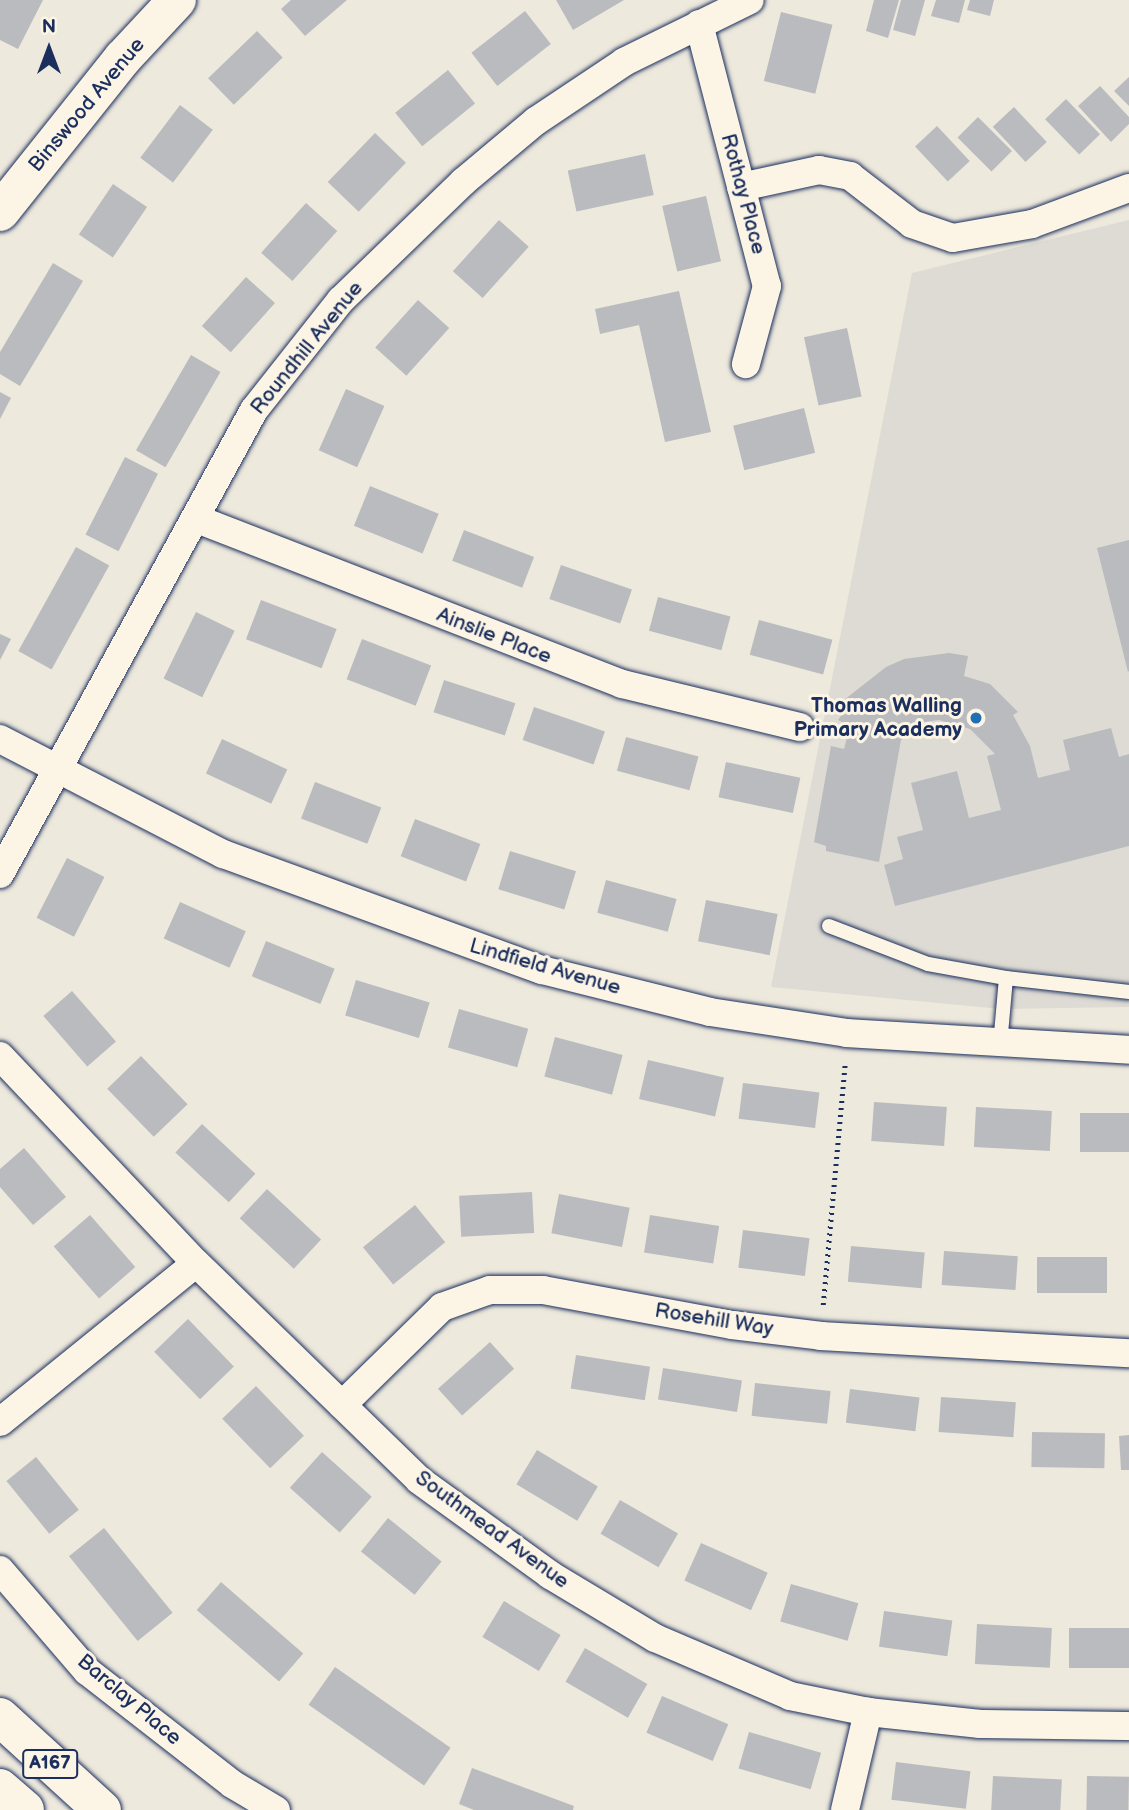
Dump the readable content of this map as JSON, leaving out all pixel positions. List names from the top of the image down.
{
  "streets": {
    "street": [
      "Binswood Avenue",
      "Rothay Place",
      "Roundhill Avenue",
      "Ainslie Place",
      "Lindfield Avenue",
      "Rosehill Way",
      "Southmead Avenue",
      "Barclay Place",
      "A167"
    ]
  },
  "crossings": [
    ["Rothay Place", "Roundhill Avenue"],
    ["Roundhill Avenue", "Ainslie Place"],
    ["Roundhill Avenue", "Lindfield Avenue"],
    ["Rosehill Way", "Southmead Avenue"]
  ],
  "places": ["Thomas Walling Primary Academy"],
  "north": "top"
}
